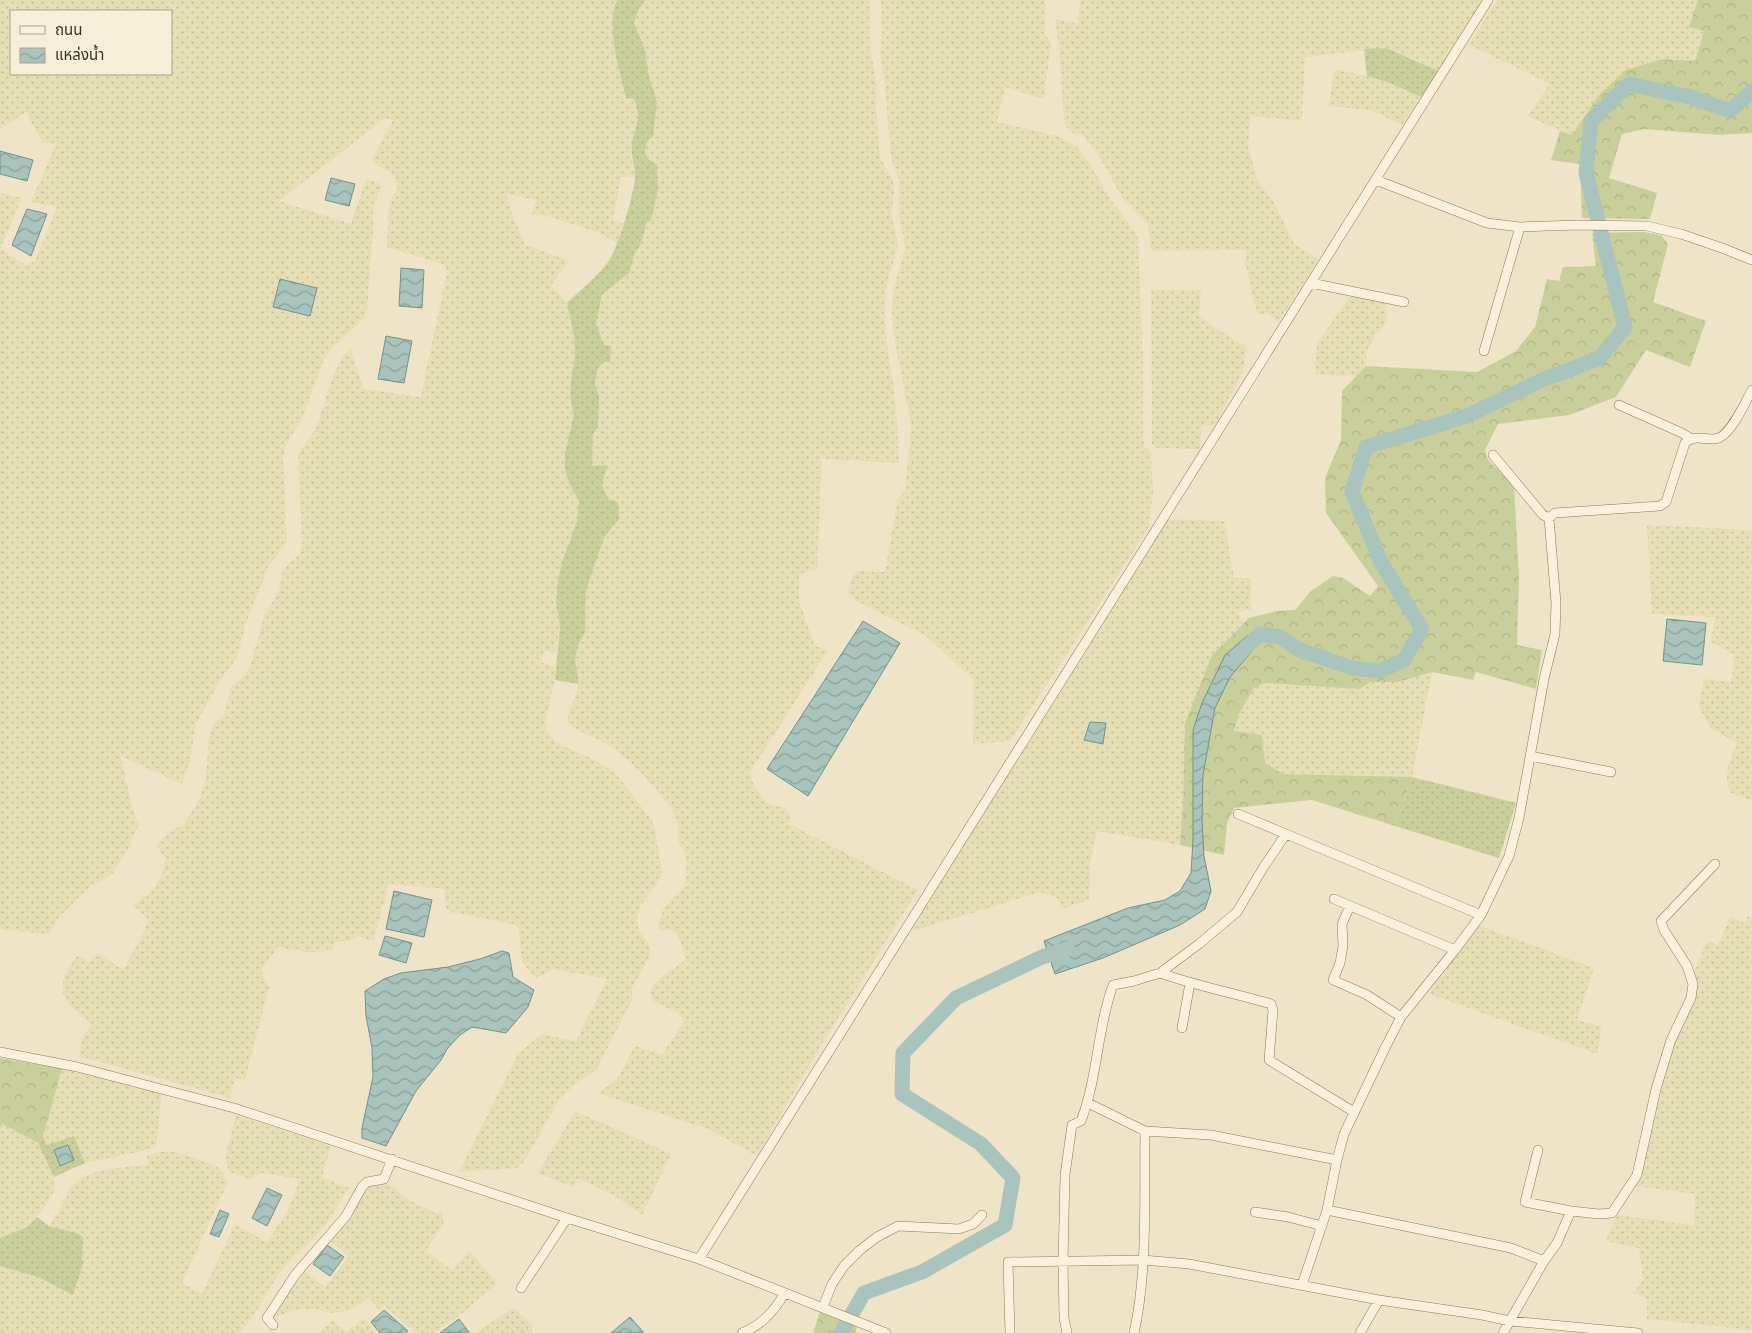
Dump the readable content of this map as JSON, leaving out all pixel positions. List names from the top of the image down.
{
  "legend": ["ถนน", "แหล่งน้ำ"]
}
